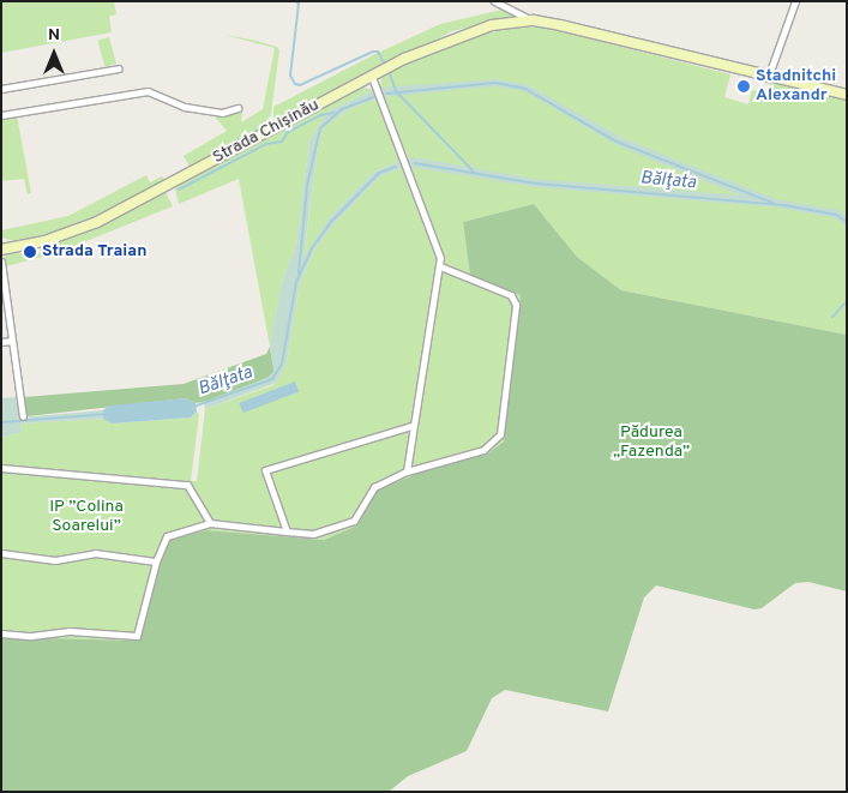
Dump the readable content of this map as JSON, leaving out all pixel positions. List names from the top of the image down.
{
  "streets": {
    "street": ["Strada Chișinău"]
  },
  "water": ["Bălţata"],
  "parks": ["Pădurea „Fazenda”", "IP ”Colina Soarelui”"],
  "places": ["Stadnitchi Alexandr", "Strada Traian"],
  "north": "top"
}
